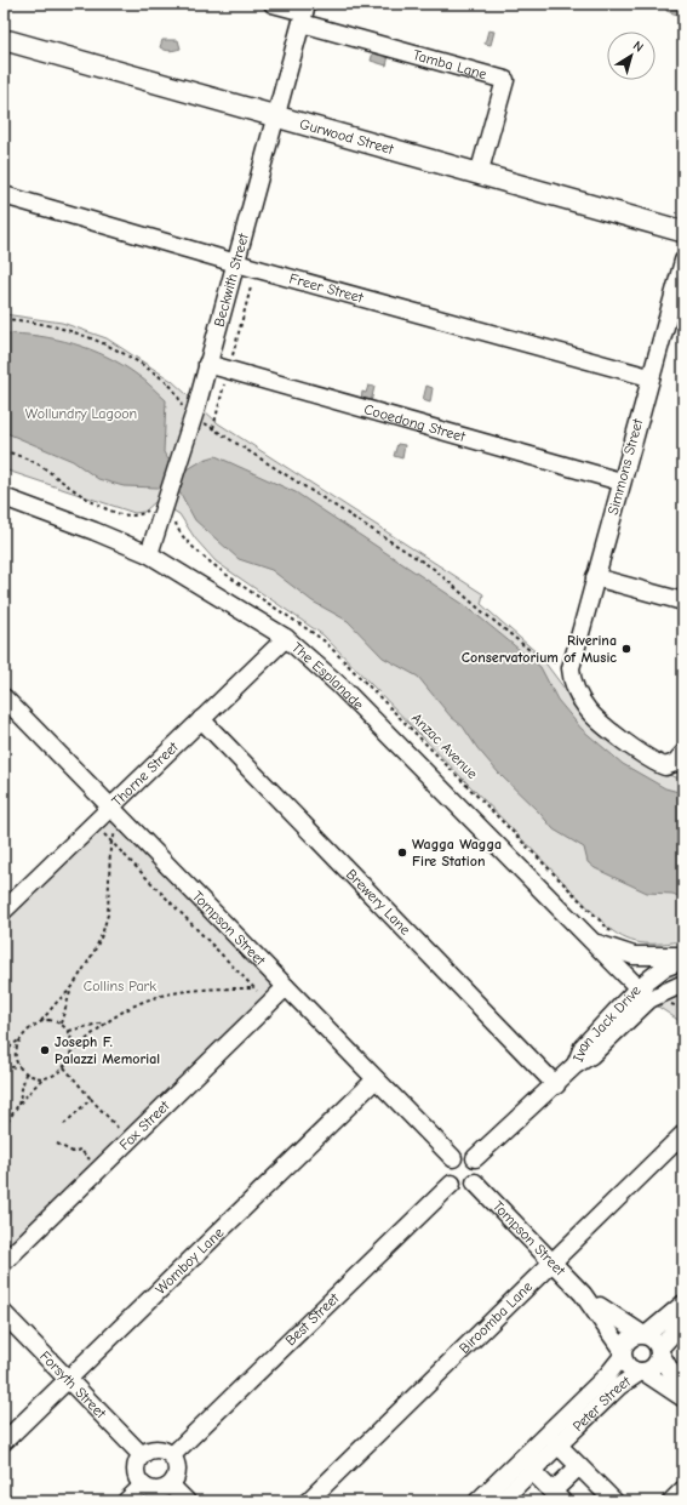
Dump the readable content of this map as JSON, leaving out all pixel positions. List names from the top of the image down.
{
  "streets": {
    "main road": ["Gurwood Street"],
    "street": [
      "Tamba Lane",
      "Beckwith Street",
      "Freer Street",
      "Cooedong Street",
      "Simmons Street",
      "The Esplanade",
      "Thorne Street",
      "Brewery Lane",
      "Tompson Street",
      "Ivan Jack Drive",
      "Fox Street",
      "Womboy Lane",
      "Biroomba Lane",
      "Best Street",
      "Forsyth Street",
      "Peter Street"
    ],
    "path": ["Anzac Avenue"]
  },
  "crossings": [
    ["Tamba Lane", "Gurwood Street"],
    ["Tamba Lane", "Beckwith Street"],
    ["Gurwood Street", "Beckwith Street"],
    ["Beckwith Street", "Freer Street"],
    ["Beckwith Street", "Cooedong Street"],
    ["Beckwith Street", "The Esplanade"],
    ["Freer Street", "Simmons Street"],
    ["Cooedong Street", "Simmons Street"],
    ["The Esplanade", "Thorne Street"],
    ["The Esplanade", "Ivan Jack Drive"],
    ["Thorne Street", "Brewery Lane"],
    ["Thorne Street", "Tompson Street"],
    ["Brewery Lane", "Ivan Jack Drive"],
    ["Tompson Street", "Fox Street"],
    ["Tompson Street", "Womboy Lane"],
    ["Tompson Street", "Biroomba Lane"],
    ["Tompson Street", "Best Street"],
    ["Tompson Street", "Peter Street"],
    ["Womboy Lane", "Forsyth Street"],
    ["Best Street", "Forsyth Street"]
  ],
  "parks": ["Wollundry Lagoon", "Collins Park"],
  "places": ["Riverina Conservatorium of Music", "Wagga Wagga Fire Station", "Joseph F. Palazzi Memorial"],
  "north": "top right"
}
